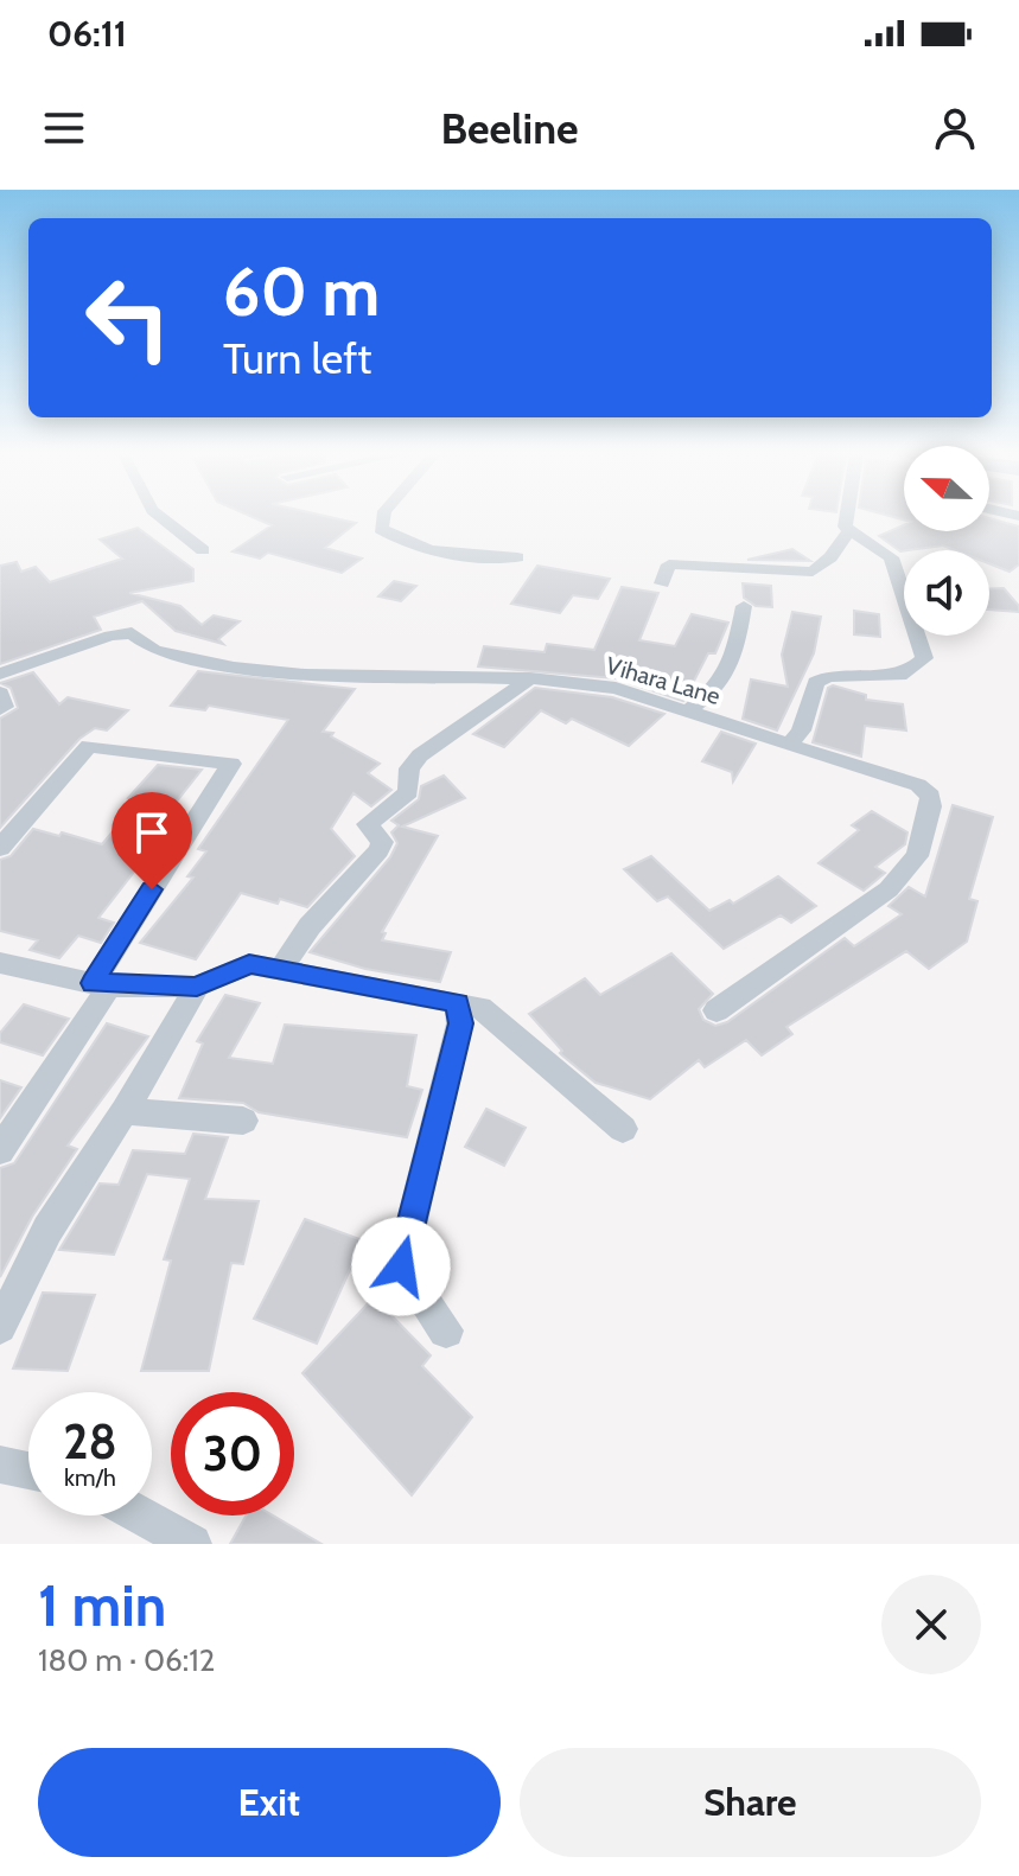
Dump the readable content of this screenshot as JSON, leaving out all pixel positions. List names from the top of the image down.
{
  "streets": {
    "street": ["Vihara Lane"]
  },
  "north": "left",
  "page": {
    "status": "06:11",
    "header": "Beeline",
    "turn": ["60 m", "Turn left"],
    "speed": "28 km/h",
    "limit": "30",
    "heading": ["1 min", "180 m · 06:12"],
    "buttons": ["Exit", "Share"]
  }
}
